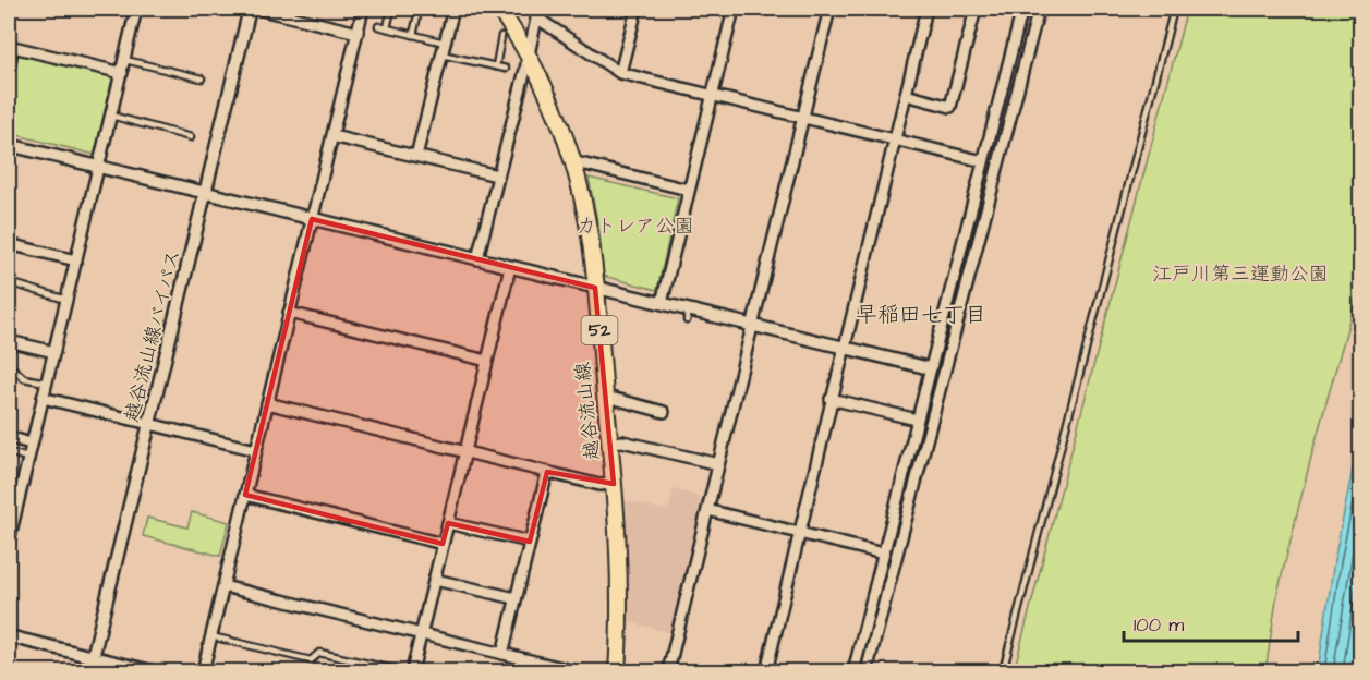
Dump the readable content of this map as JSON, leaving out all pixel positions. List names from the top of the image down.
{
  "streets": {
    "main road": ["52", "越谷流山線"],
    "street": ["越谷流山線バイパス"]
  },
  "districts": ["早稲田七丁目"],
  "parks": ["カトレア公園", "江戸川第三運動公園"],
  "scale_bar": "100 m"
}
